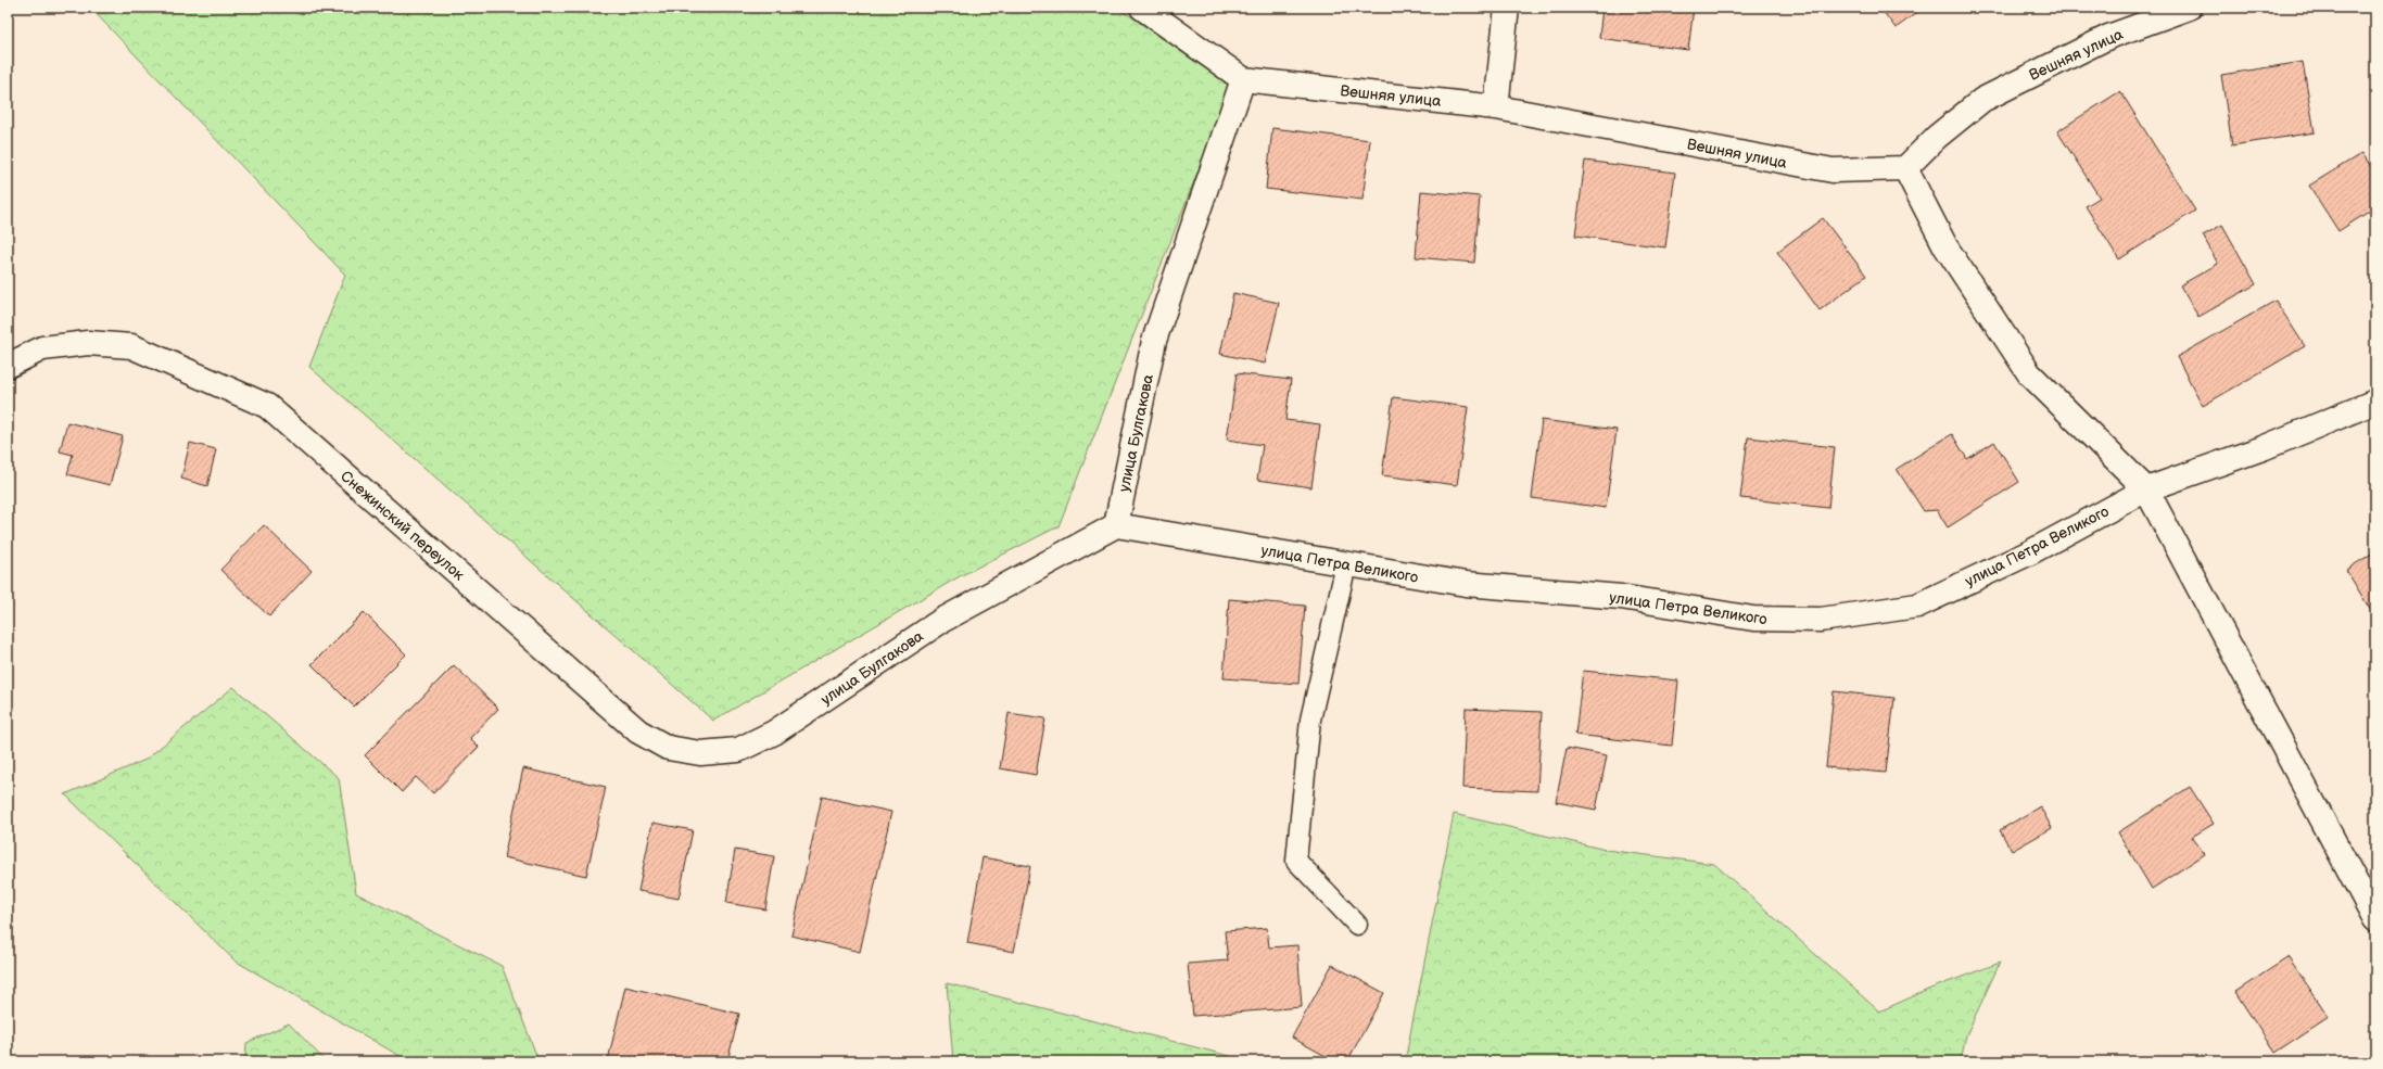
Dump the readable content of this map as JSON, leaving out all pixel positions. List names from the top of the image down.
{
  "streets": {
    "street": [
      "Вешняя улица",
      "улица Булгакова",
      "Снежинский переулок",
      "улица Петра Великого"
    ]
  },
  "crossings": [
    ["Вешняя улица", "улица Булгакова"],
    ["улица Булгакова", "Снежинский переулок"],
    ["улица Булгакова", "улица Петра Великого"]
  ]
}
